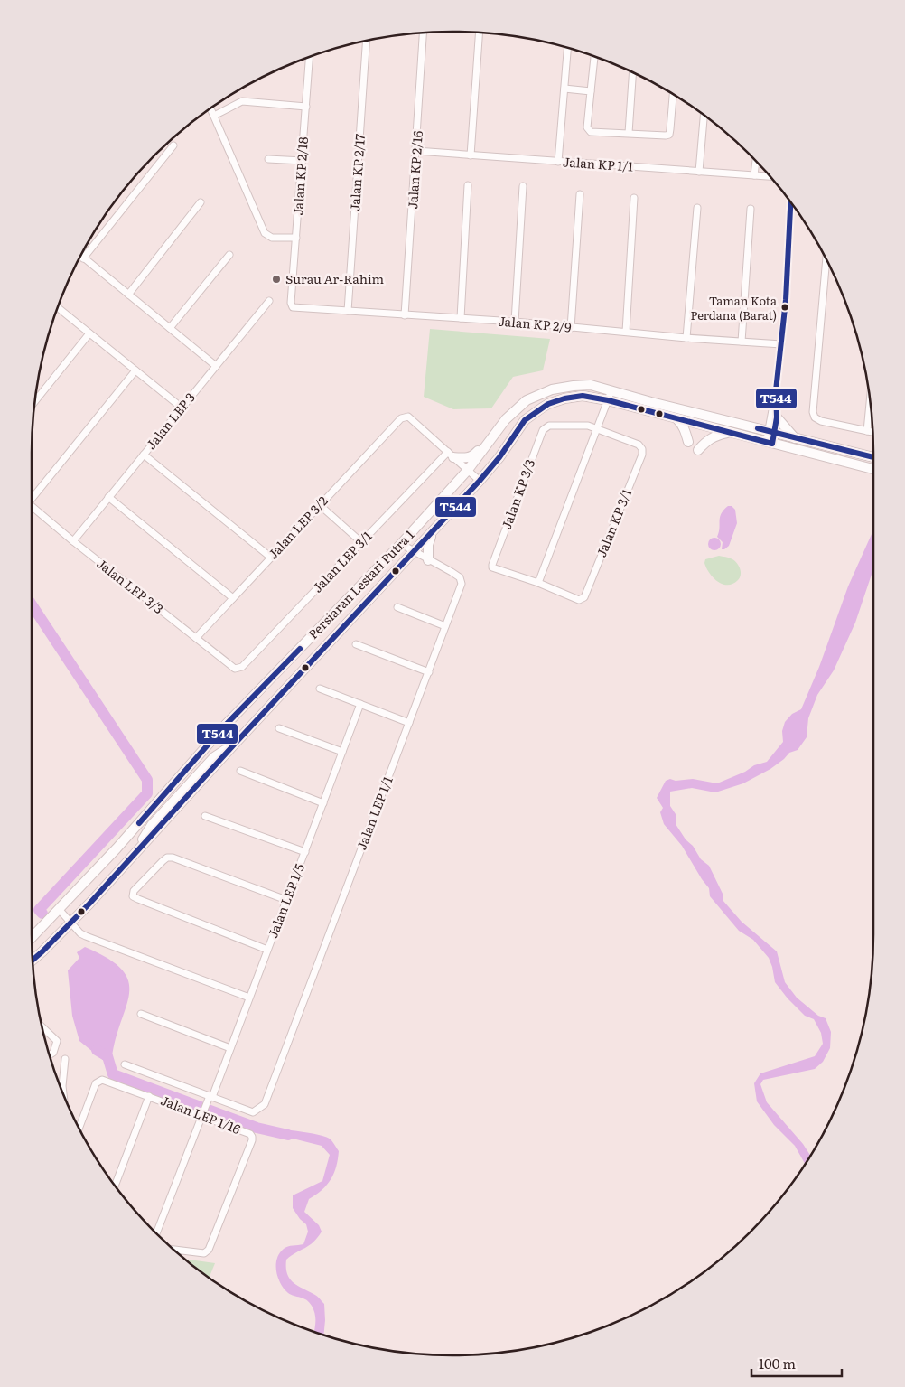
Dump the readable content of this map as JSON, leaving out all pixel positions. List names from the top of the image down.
{
  "streets": {
    "street": [
      "Jalan KP 1/1",
      "Jalan KP 2/16",
      "Jalan KP 2/17",
      "Jalan KP 2/18",
      "Jalan KP 2/9",
      "Jalan LEP 3",
      "Jalan KP 3/3",
      "Jalan KP 3/1",
      "Jalan LEP 3/2",
      "Jalan LEP 3/1",
      "Persiaran Lestari Putra 1",
      "Jalan LEP 3/3",
      "Jalan LEP 1/1",
      "Jalan LEP 1/5",
      "Jalan LEP 1/16"
    ]
  },
  "crossings": [
    ["Jalan KP 1/1", "Jalan KP 2/16"],
    ["Jalan KP 2/16", "Jalan KP 2/9"],
    ["Jalan KP 2/17", "Jalan KP 2/9"],
    ["Jalan KP 2/18", "Jalan KP 2/9"],
    ["Jalan LEP 3", "Jalan LEP 3/3"],
    ["Jalan KP 3/3", "Jalan KP 3/1"],
    ["Jalan LEP 3/2", "Jalan LEP 3/1"],
    ["Jalan LEP 3/2", "Jalan LEP 3/3"],
    ["Jalan LEP 3/1", "Jalan LEP 3/3"],
    ["Persiaran Lestari Putra 1", "Jalan LEP 1/1"],
    ["Jalan LEP 1/1", "Jalan LEP 1/5"],
    ["Jalan LEP 1/5", "Jalan LEP 1/16"]
  ],
  "places": ["Surau Ar-Rahim", "Taman Kota Perdana (Barat)"],
  "lines": ["transit line T544"],
  "scale_bar": "100 m"
}
